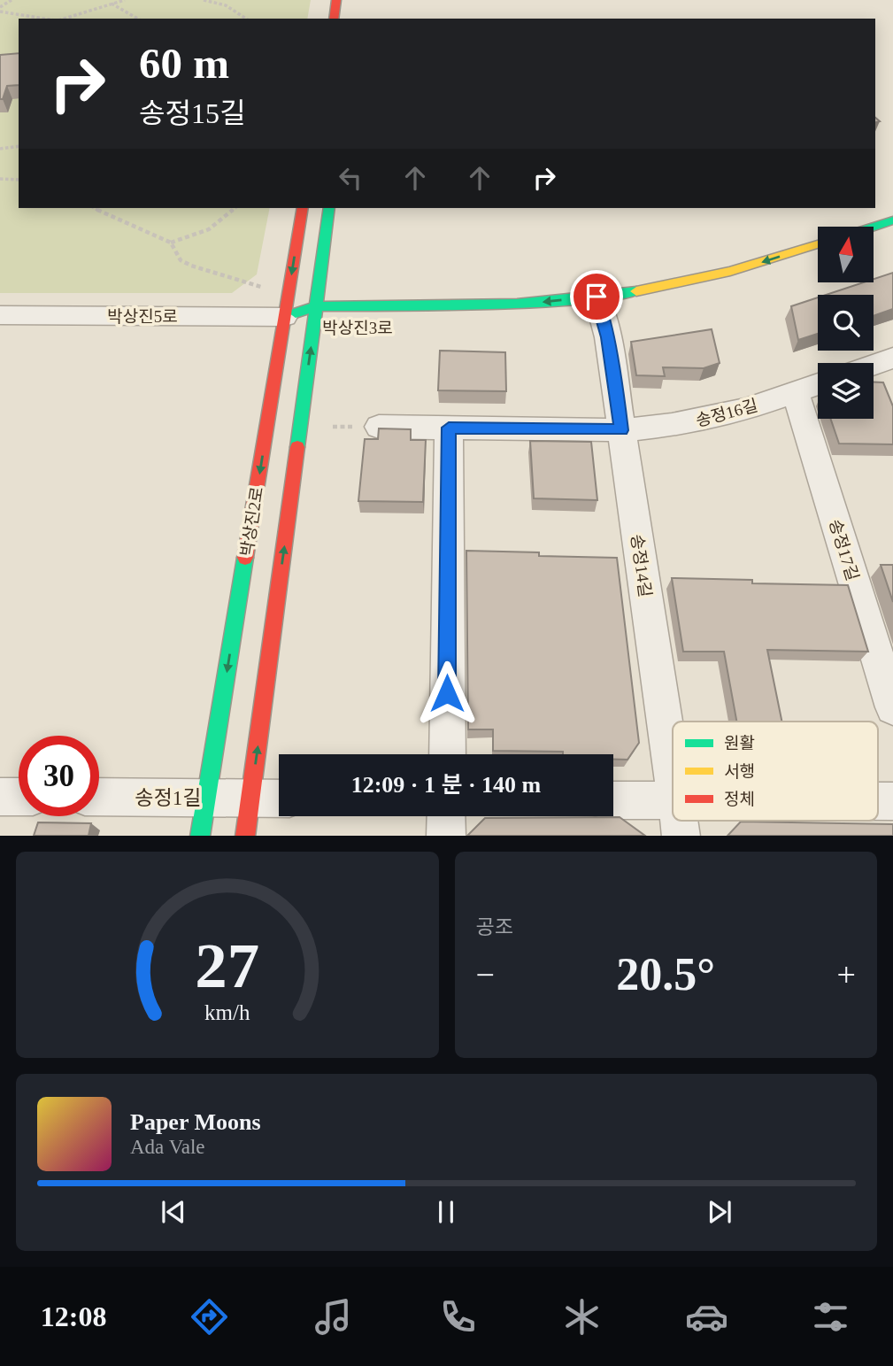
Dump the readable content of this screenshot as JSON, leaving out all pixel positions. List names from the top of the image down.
{
  "streets": {
    "street": [
      "박상진5로",
      "박상진3로",
      "송정16길",
      "박상진2로",
      "송정17길",
      "송정14길",
      "송정1길"
    ]
  },
  "crossings": [
    ["박상진5로", "박상진3로"],
    ["박상진5로", "박상진2로"],
    ["박상진3로", "박상진2로"],
    ["박상진3로", "송정14길"],
    ["송정16길", "송정17길"],
    ["송정16길", "송정14길"],
    ["박상진2로", "송정1길"]
  ],
  "one_way": ["박상진3로"],
  "legend": ["원활", "서행", "정체"],
  "north": "top",
  "page": {
    "turn": ["60 m", "송정15길"],
    "limit": "30",
    "trip": "12:09 · 1 분 · 140 m",
    "tile": "공조",
    "heat": ["−", "20.5°", "+"],
    "song": ["Paper Moons", "Ada Vale"],
    "tabs": "12:08",
    "gauge": ["27", "km/h"]
  }
}
